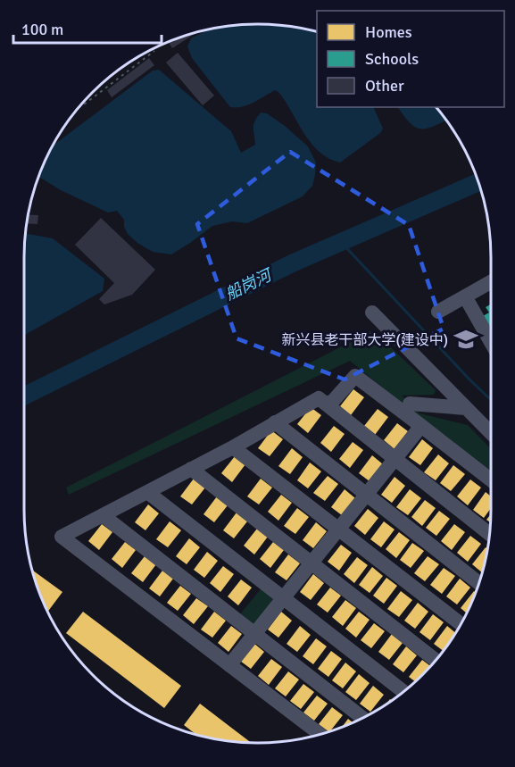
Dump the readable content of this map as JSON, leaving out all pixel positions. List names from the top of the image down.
{
  "water": ["船岗河"],
  "places": {
    "school or university": ["新兴县老干部大学(建设中)"]
  },
  "legend": ["Homes", "Schools", "Other"],
  "scale_bar": "100 m"
}
